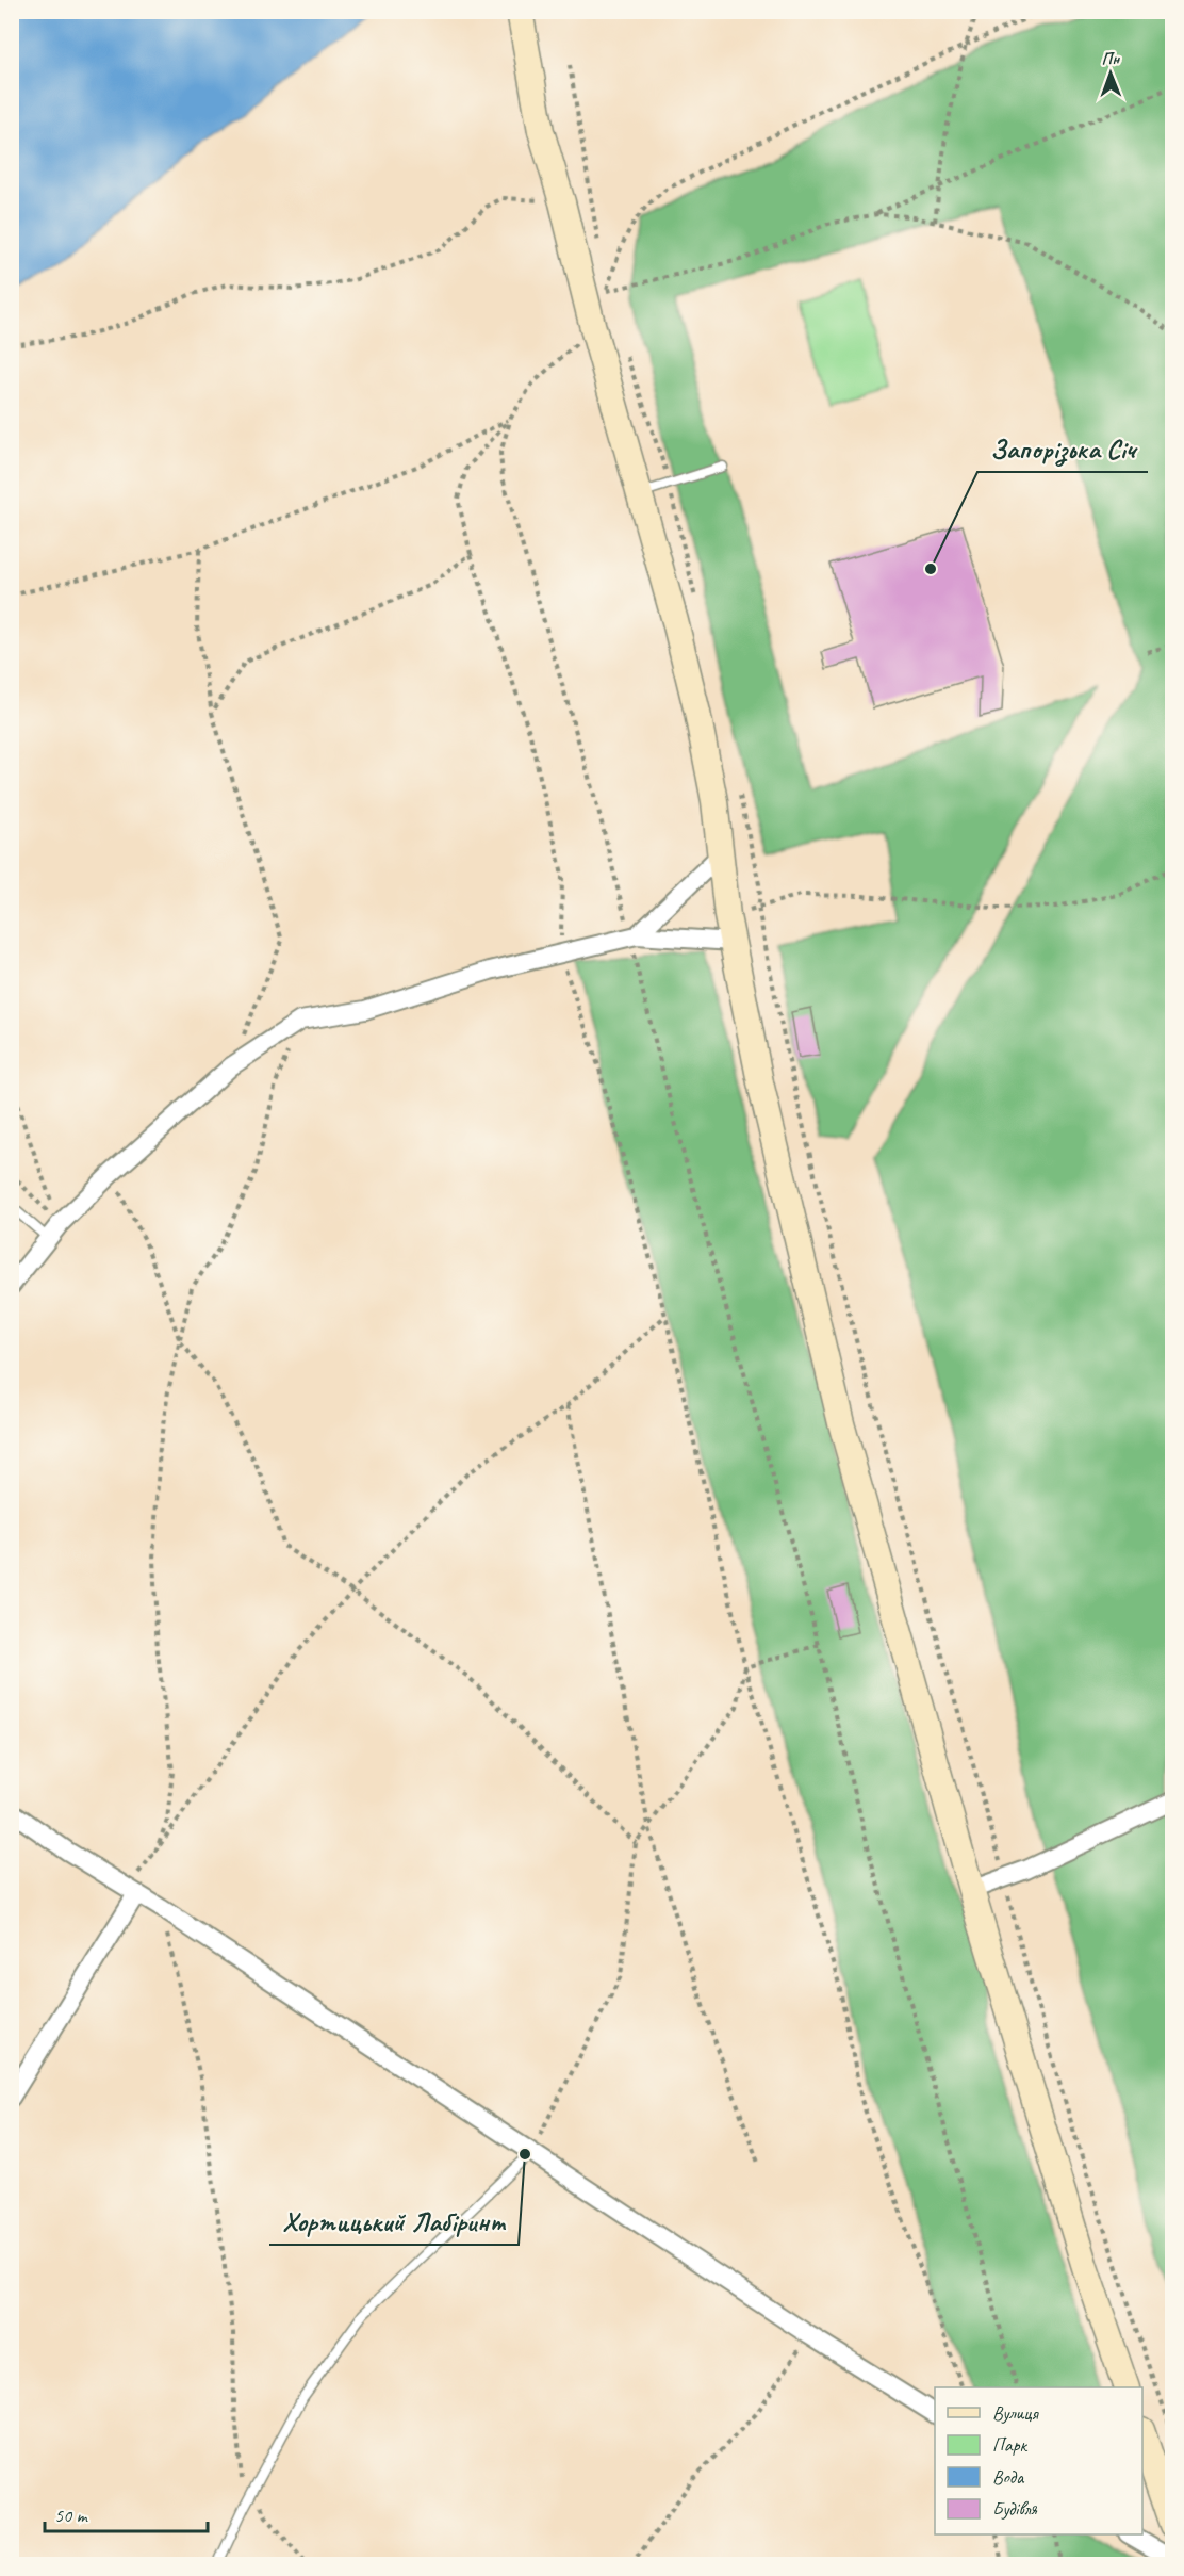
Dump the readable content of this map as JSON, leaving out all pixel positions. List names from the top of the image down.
{
  "places": ["Запорізька Січ", "Хортицький Лабіринт"],
  "legend": [
    "Вулиця",
    "Парк",
    "Вода",
    "Будівля"
  ],
  "scale_bar": "50 m",
  "north": "top"
}
